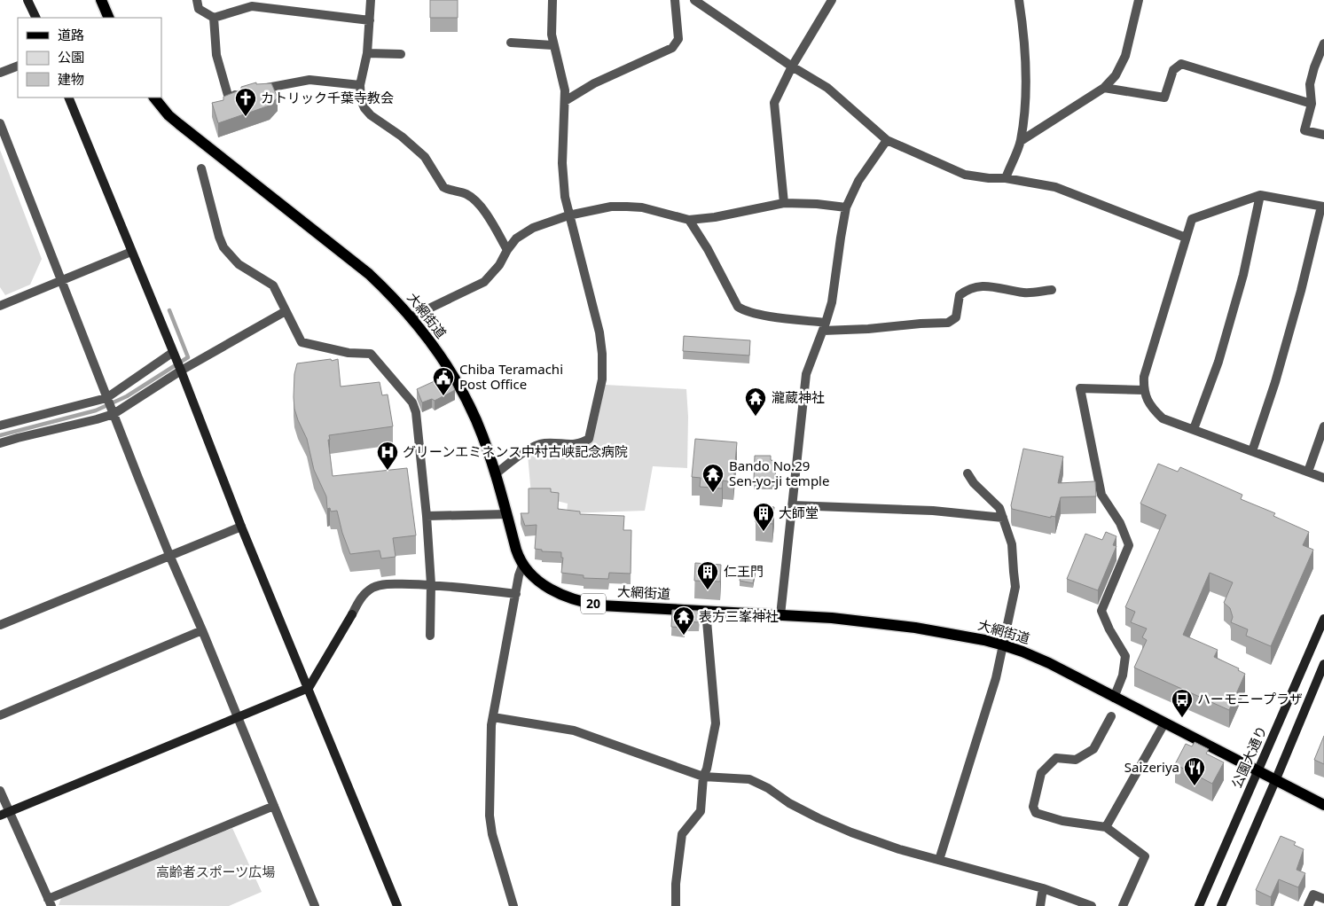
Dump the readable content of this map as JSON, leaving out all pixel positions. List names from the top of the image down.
{
  "streets": {
    "main road": ["大網街道", "20"],
    "street": ["公園大通り"]
  },
  "crossings": [
    ["大網街道", "公園大通り"]
  ],
  "parks": ["高齢者スポーツ広場"],
  "places": {
    "church": ["カトリック千葉寺教会"],
    "public building": ["Chiba Teramachi Post Office"],
    "temple": ["瀧蔵神社", "Bando No.29 Sen-yo-ji temple", "表方三峯神社"],
    "hospital": ["グリーンエミネンス中村古峡記念病院"],
    "building": ["大師堂", "仁王門"],
    "bus stop": ["ハーモニープラザ"],
    "restaurant": ["Saizeriya"]
  },
  "legend": ["道路", "公園", "建物"]
}
